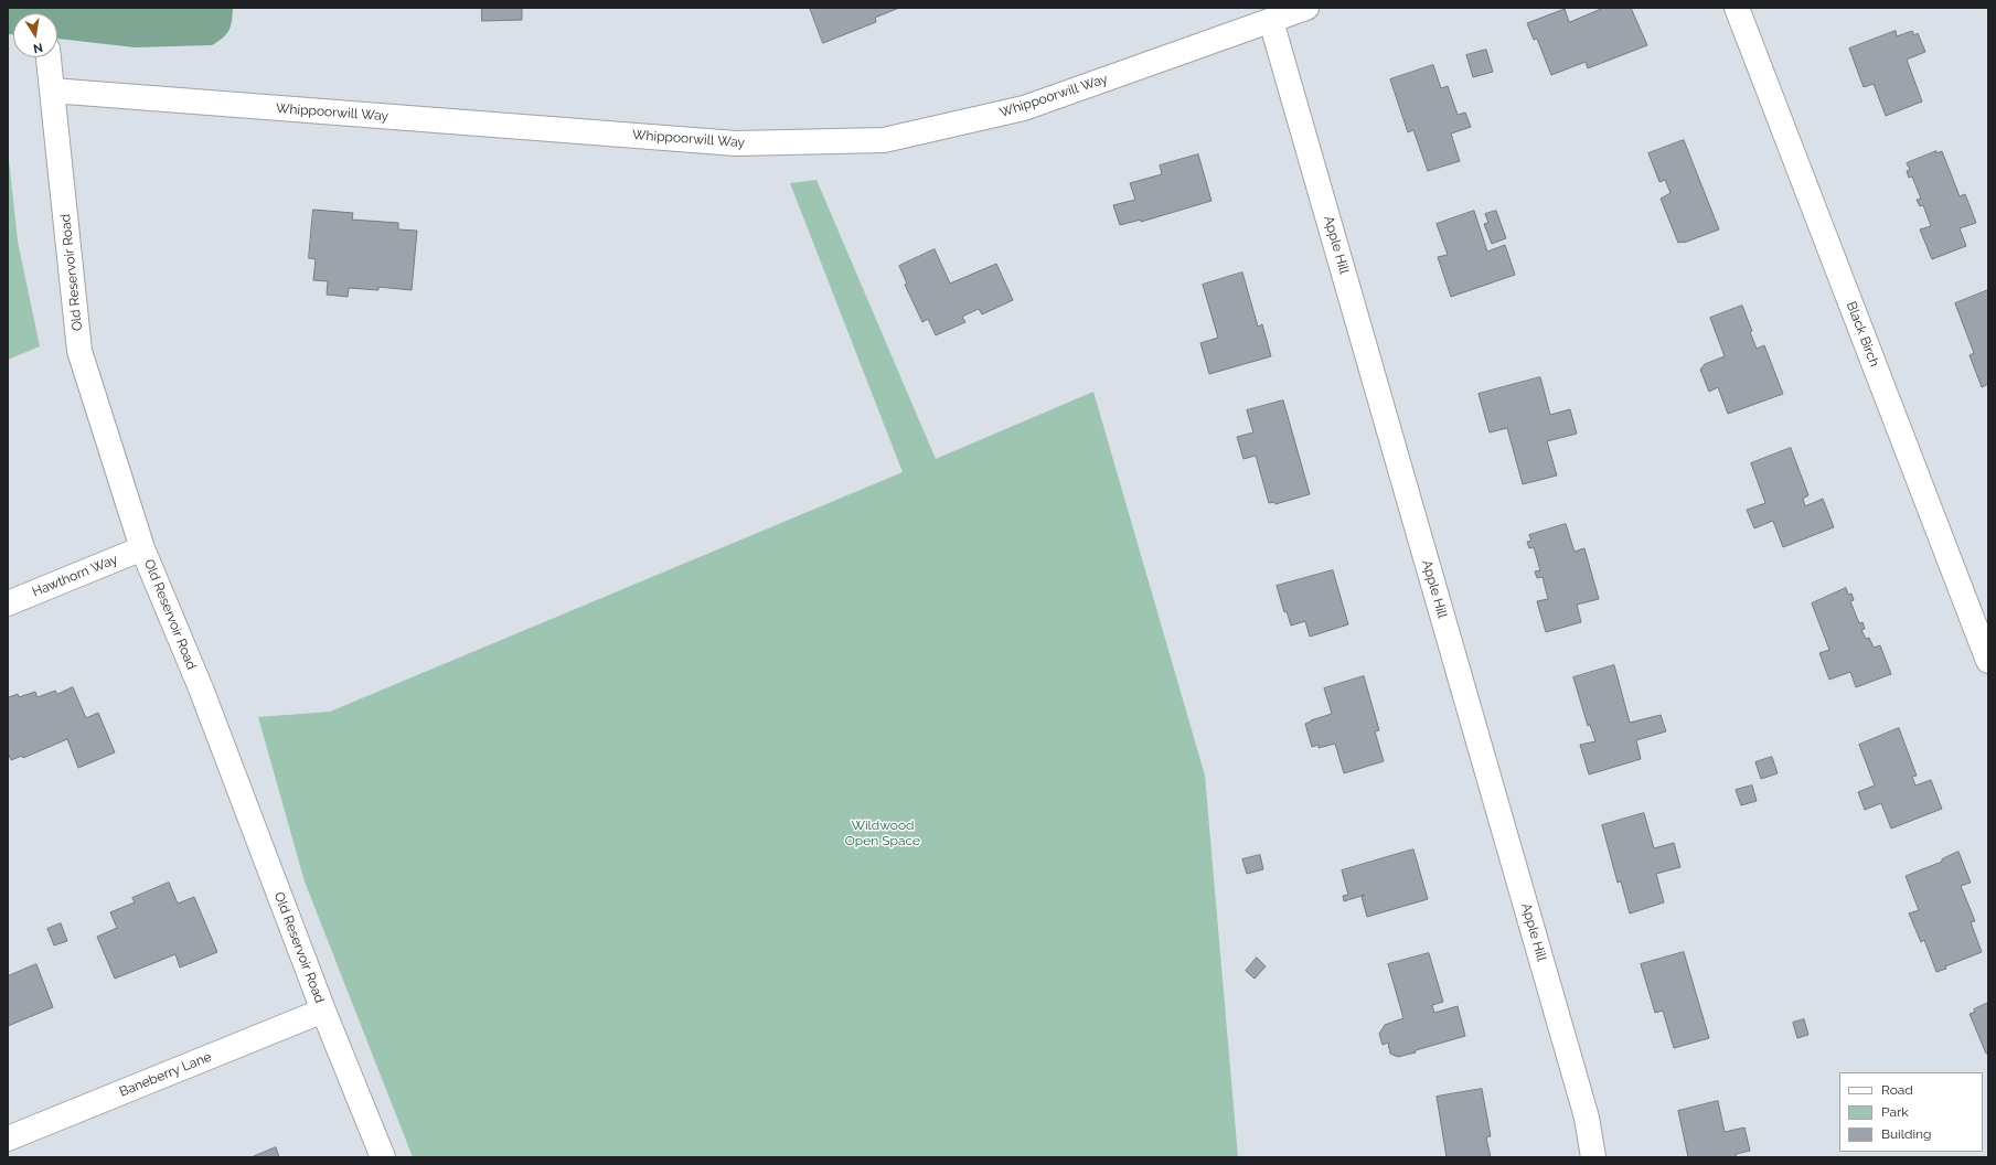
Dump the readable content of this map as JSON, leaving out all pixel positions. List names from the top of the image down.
{
  "streets": {
    "street": [
      "Whippoorwill Way",
      "Apple Hill",
      "Old Reservoir Road",
      "Black Birch",
      "Hawthorn Way",
      "Baneberry Lane"
    ]
  },
  "crossings": [
    ["Whippoorwill Way", "Apple Hill"],
    ["Whippoorwill Way", "Old Reservoir Road"],
    ["Old Reservoir Road", "Hawthorn Way"],
    ["Old Reservoir Road", "Baneberry Lane"]
  ],
  "parks": ["Wildwood Open Space"],
  "legend": ["Road", "Park", "Building"],
  "north": "bottom"
}
